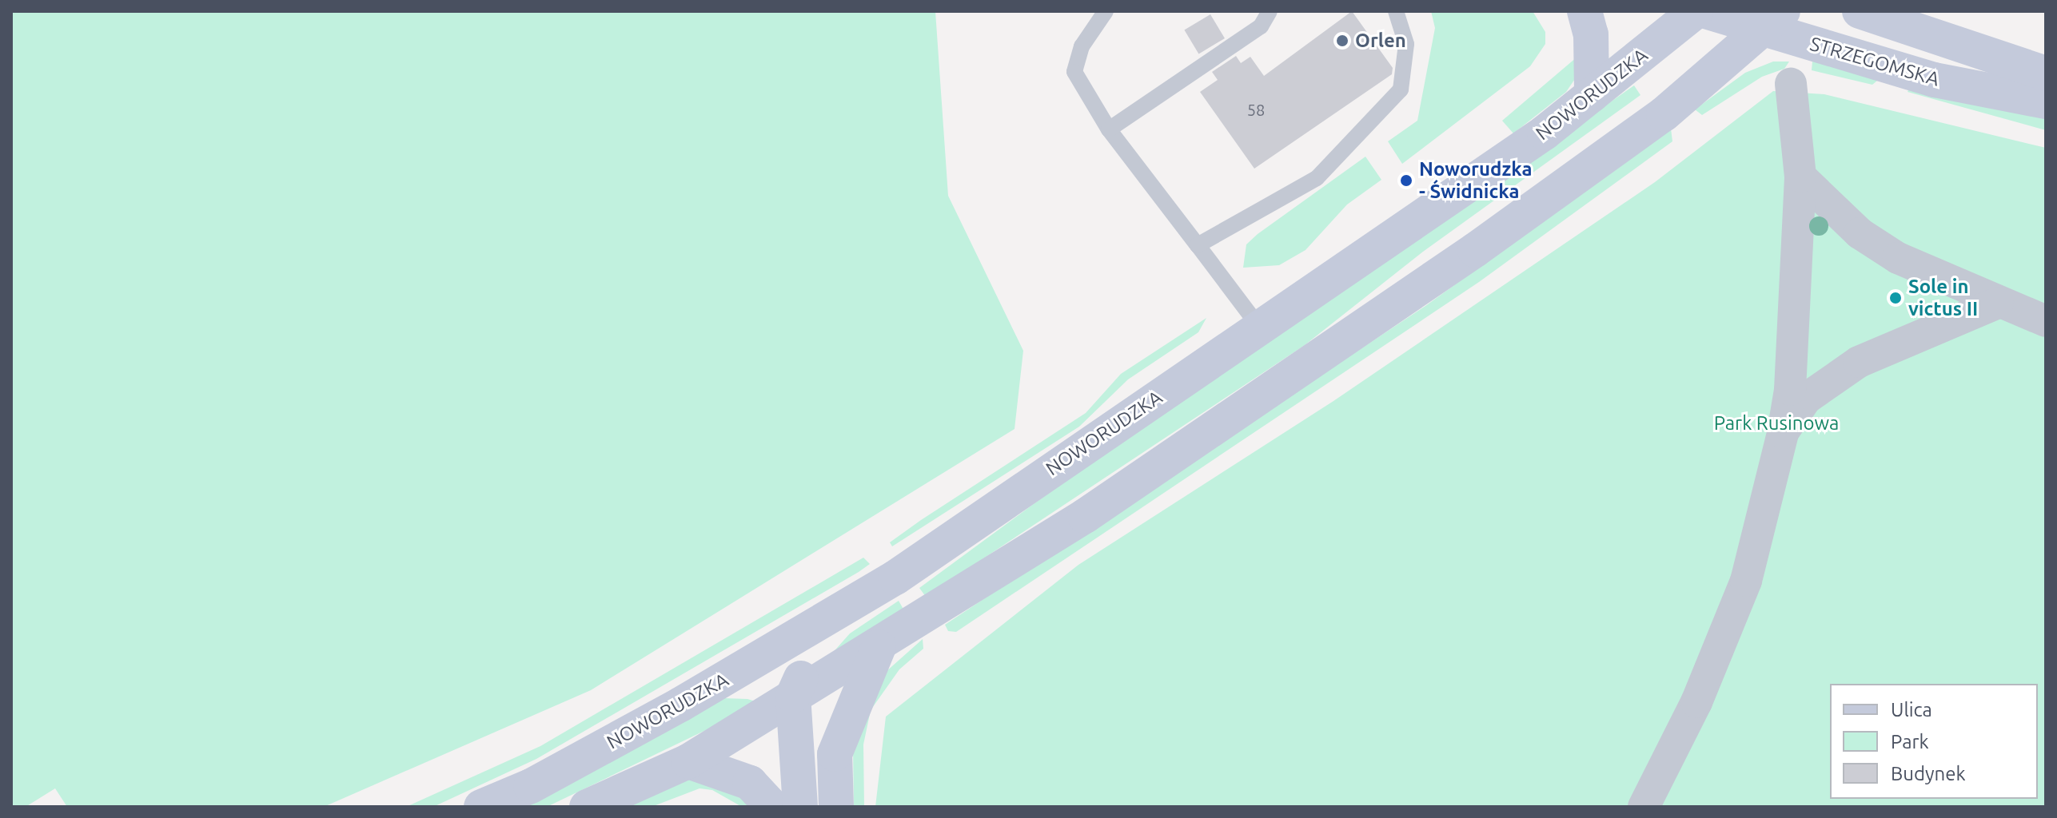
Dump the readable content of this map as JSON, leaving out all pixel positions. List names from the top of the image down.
{
  "streets": {
    "main road": ["STRZEGOMSKA", "NOWORUDZKA"]
  },
  "parks": ["Park Rusinowa"],
  "places": ["Orlen", "Noworudzka - Świdnicka", "Sole in victus II"],
  "house_numbers": ["58"],
  "legend": ["Ulica", "Park", "Budynek"]
}
